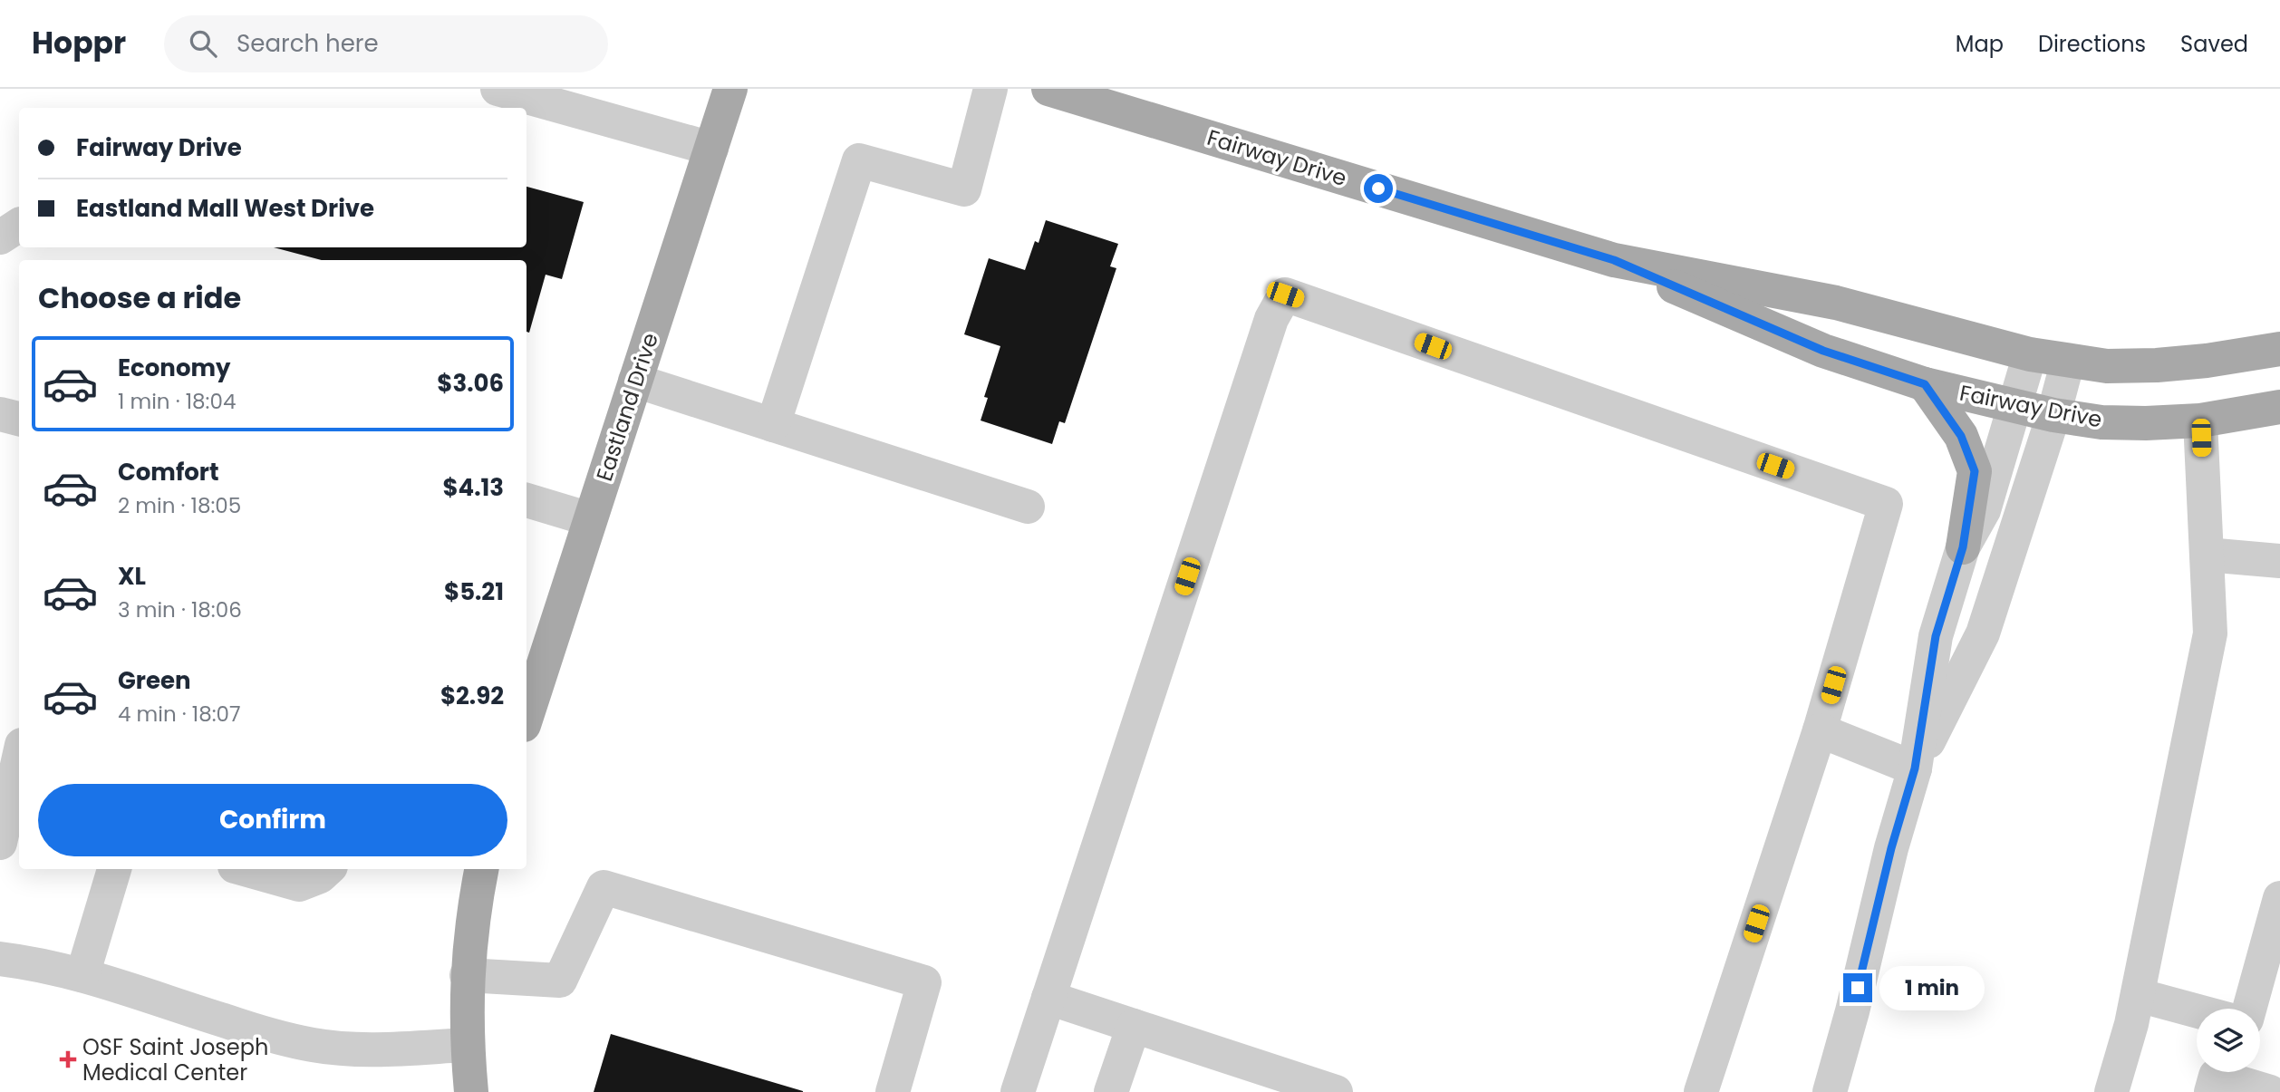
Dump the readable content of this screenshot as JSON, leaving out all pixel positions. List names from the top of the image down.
{
  "streets": {
    "main road": ["Fairway Drive", "Eastland Drive"]
  },
  "places": {
    "health": ["OSF Saint Joseph Medical Center"]
  },
  "page": {
    "header": "Hoppr",
    "search": "Search here",
    "nav": ["Map", "Directions", "Saved"],
    "banner": ["Fairway Drive", "Eastland Mall West Drive"],
    "heading": "Choose a ride",
    "list": [
      {
        "name": "Economy",
        "note": "1 min · 18:04",
        "value": "$3.06"
      },
      {
        "name": "Comfort",
        "note": "2 min · 18:05",
        "value": "$4.13"
      },
      {
        "name": "XL",
        "note": "3 min · 18:06",
        "value": "$5.21"
      },
      {
        "name": "Green",
        "note": "4 min · 18:07",
        "value": "$2.92"
      }
    ],
    "buttons": "Confirm",
    "bubble": "1 min"
  }
}
